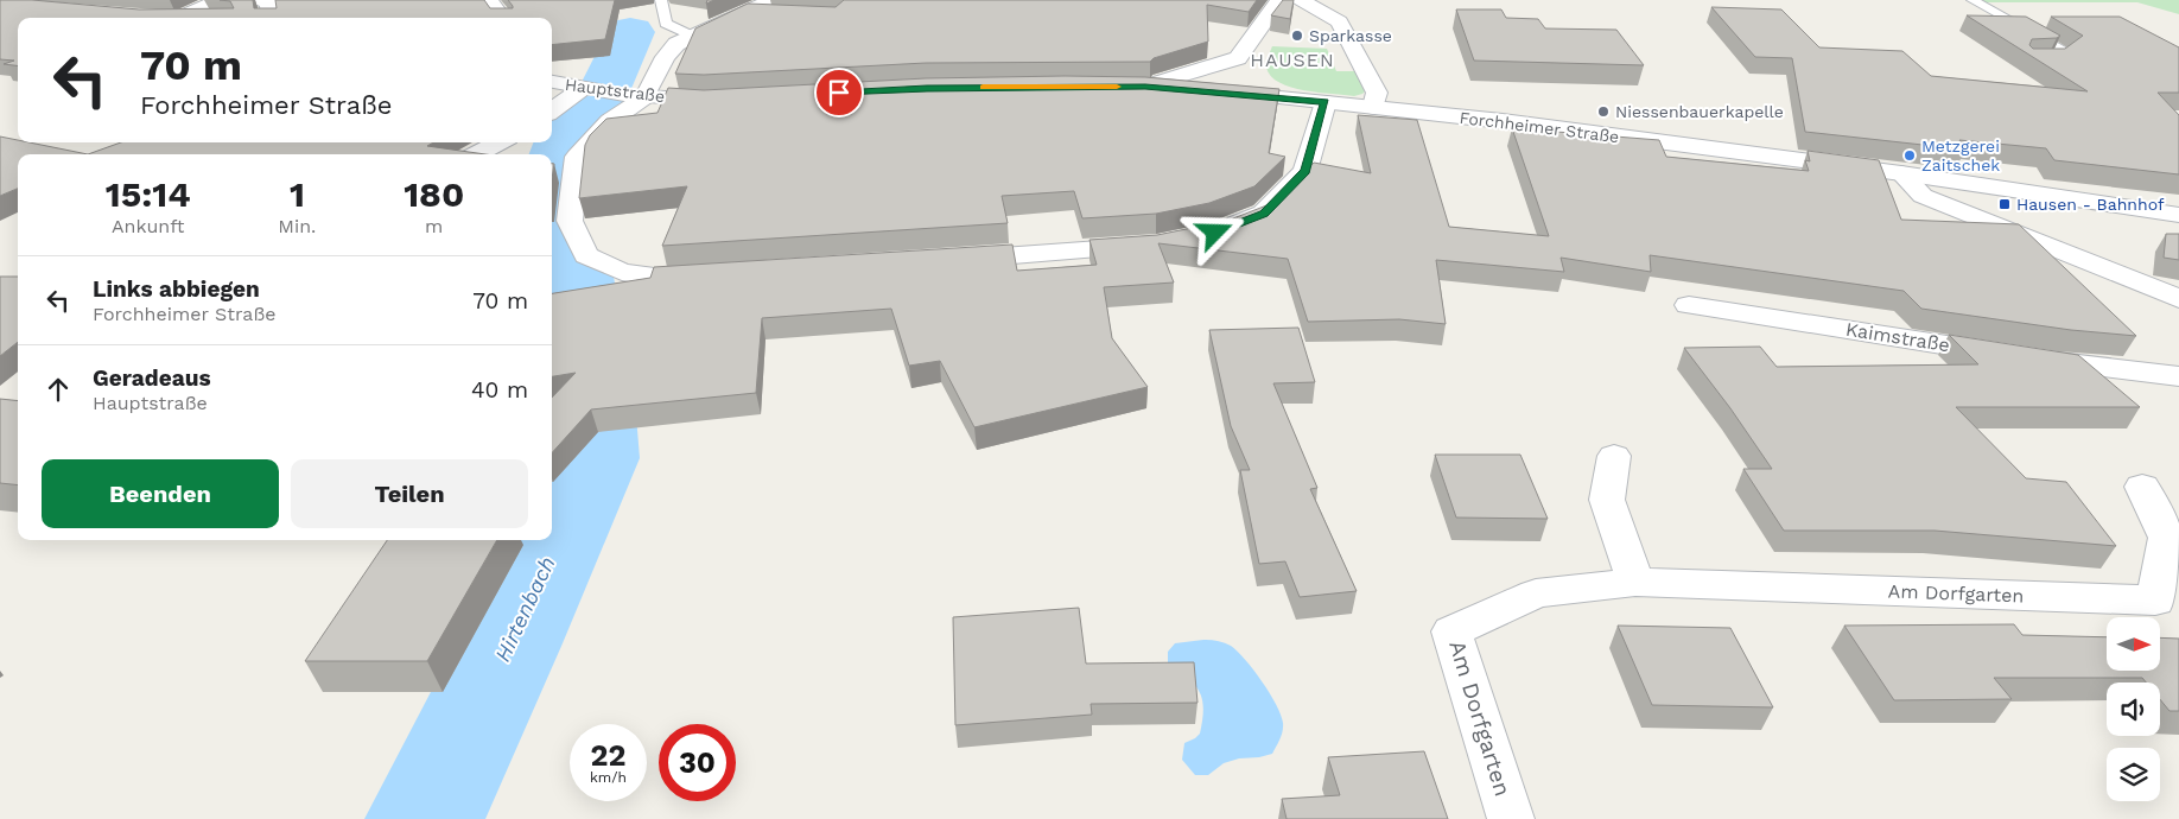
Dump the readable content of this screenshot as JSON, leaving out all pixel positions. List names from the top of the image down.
{
  "streets": {
    "street": [
      "Hauptstraße",
      "Forchheimer Straße",
      "Kaimstraße",
      "Am Dorfgarten"
    ]
  },
  "districts": ["HAUSEN"],
  "water": ["Hirtenbach"],
  "places": {
    "other": ["Sparkasse", "Niessenbauerkapelle", "Metzgerei Zaitschek"],
    "transit": ["Hausen - Bahnhof"]
  },
  "north": "right",
  "page": {
    "turn": ["70 m", "Forchheimer Straße"],
    "eta": [
      "15:14",
      "Ankunft",
      "1",
      "Min.",
      "180",
      "m"
    ],
    "list": [
      {
        "name": "Links abbiegen",
        "note": "Forchheimer Straße",
        "value": "70 m"
      },
      {
        "name": "Geradeaus",
        "note": "Hauptstraße",
        "value": "40 m"
      }
    ],
    "buttons": ["Beenden", "Teilen"],
    "speed": "22 km/h",
    "limit": "30"
  }
}
